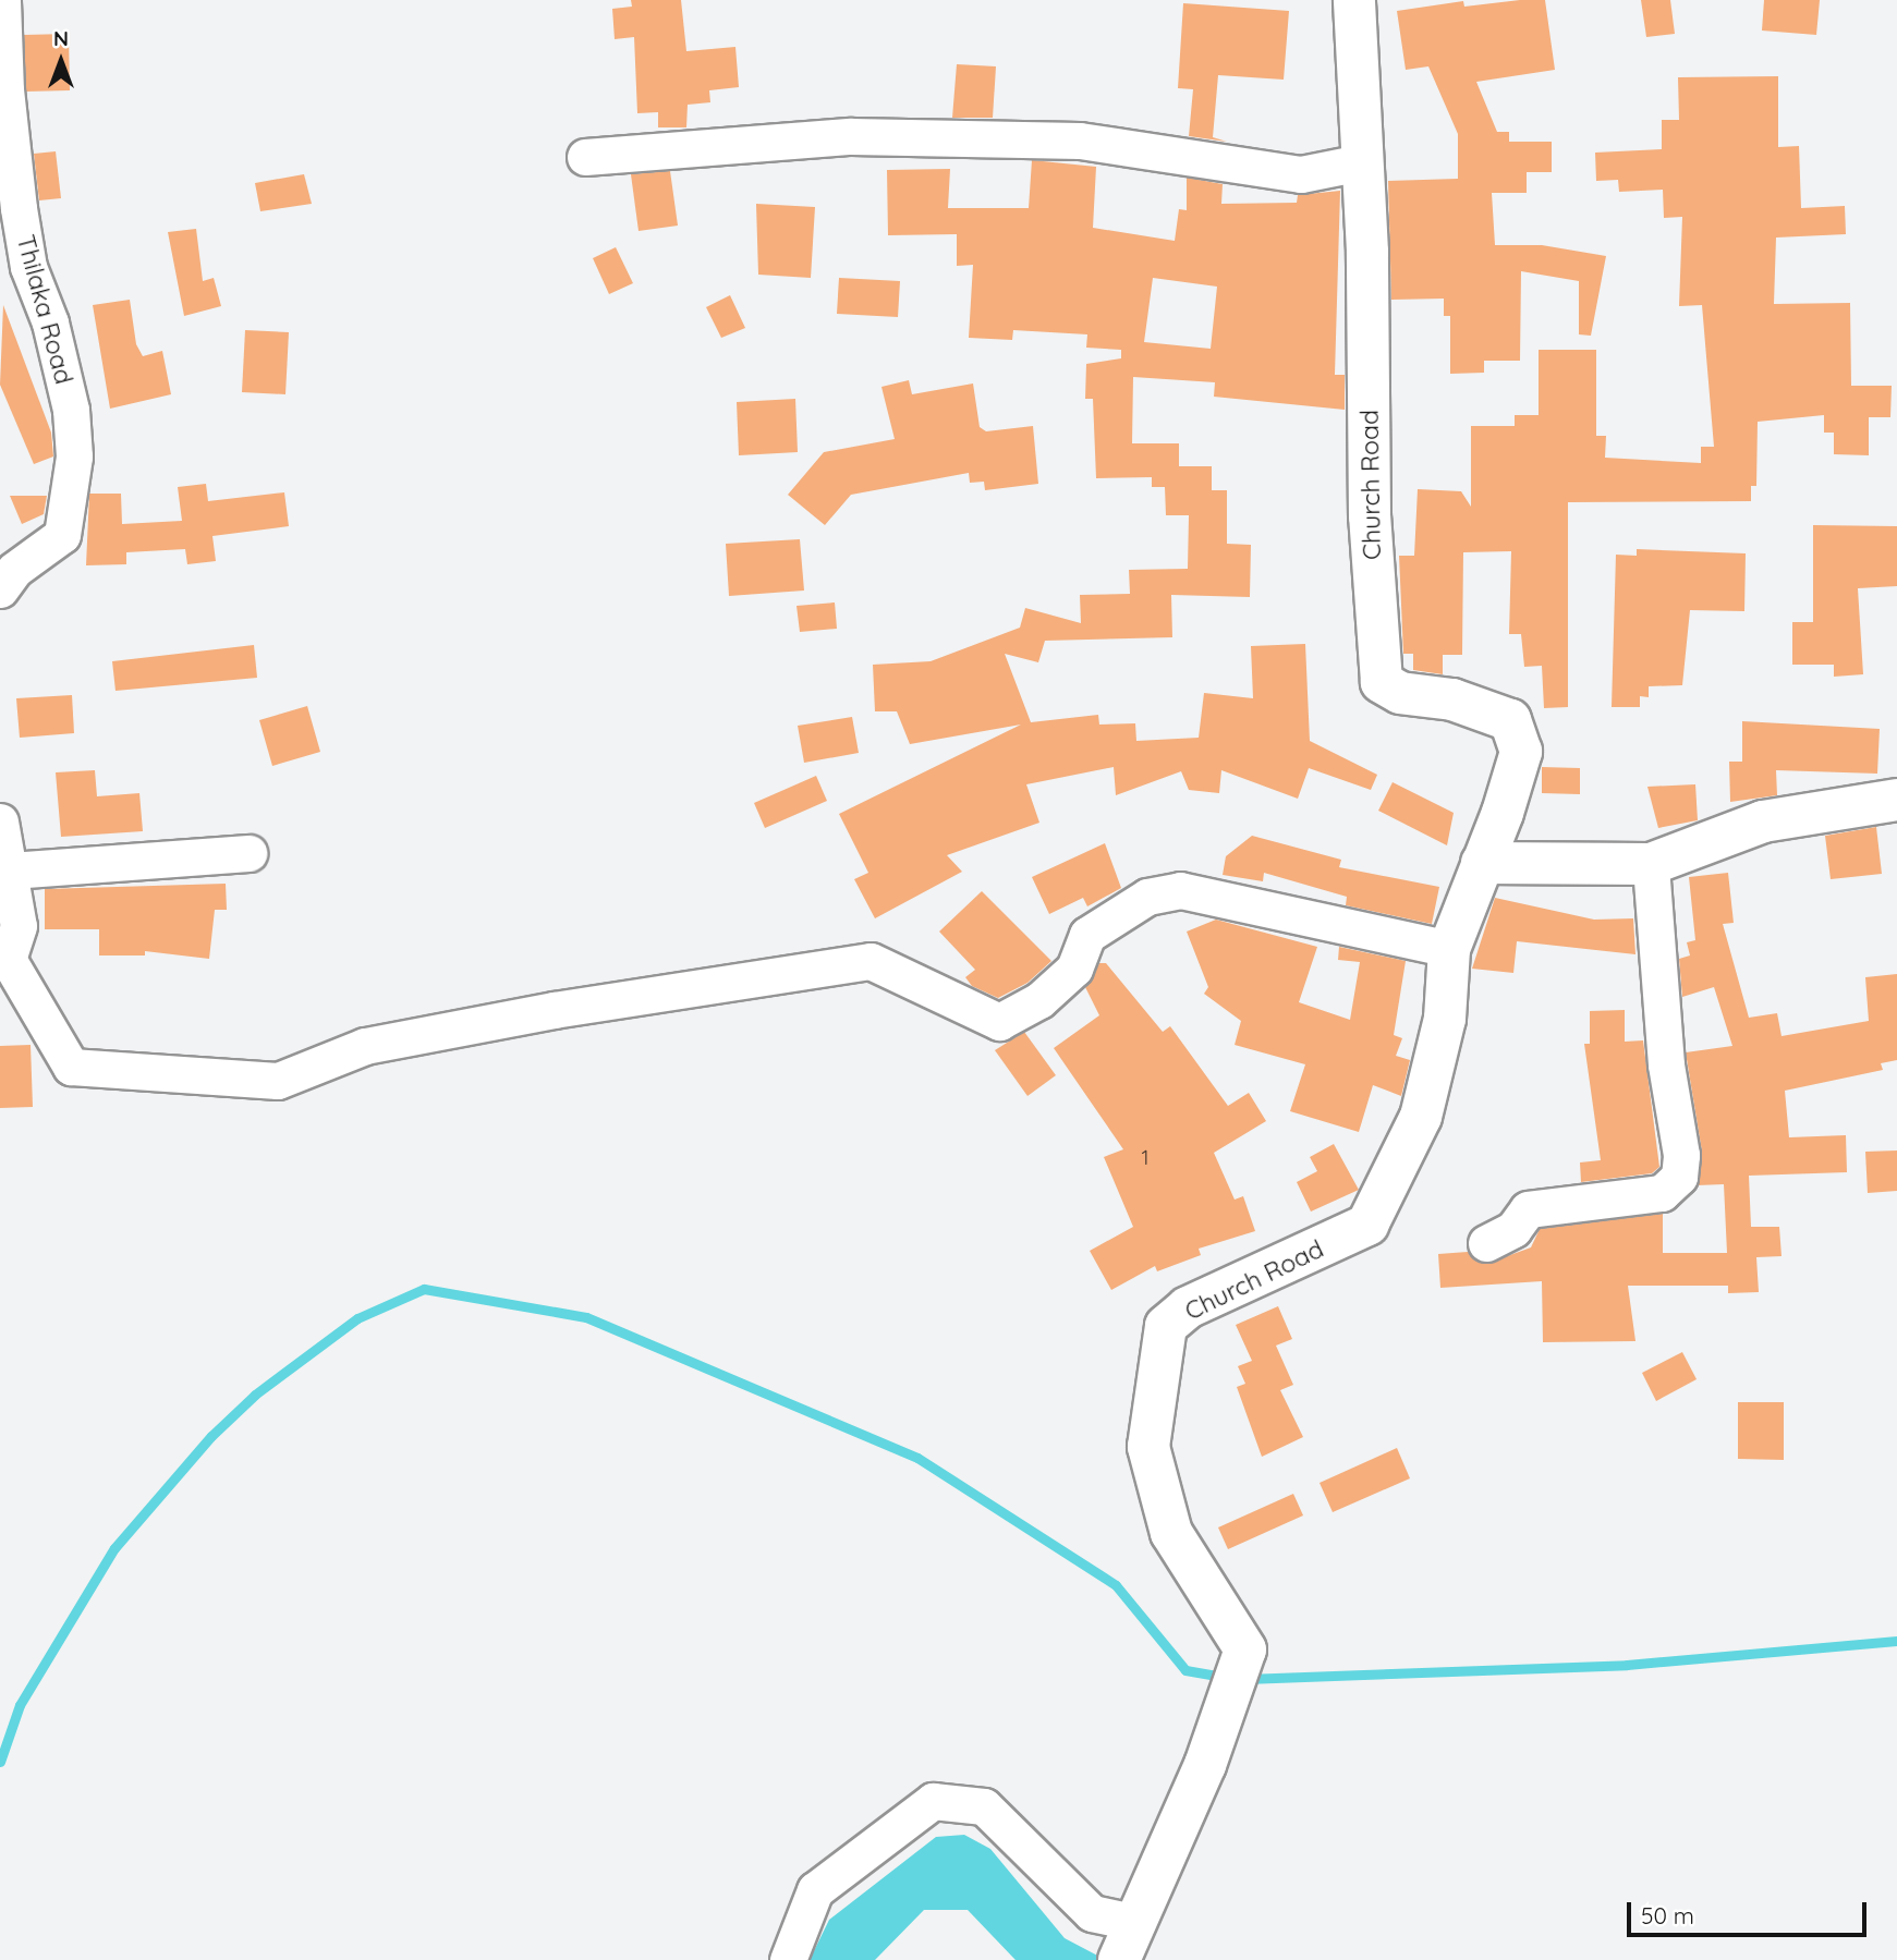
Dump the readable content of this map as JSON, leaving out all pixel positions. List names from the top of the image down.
{
  "streets": {
    "street": ["Thilaka Road", "Church Road"]
  },
  "house_numbers": ["1"],
  "scale_bar": "50 m",
  "north": "top"
}
